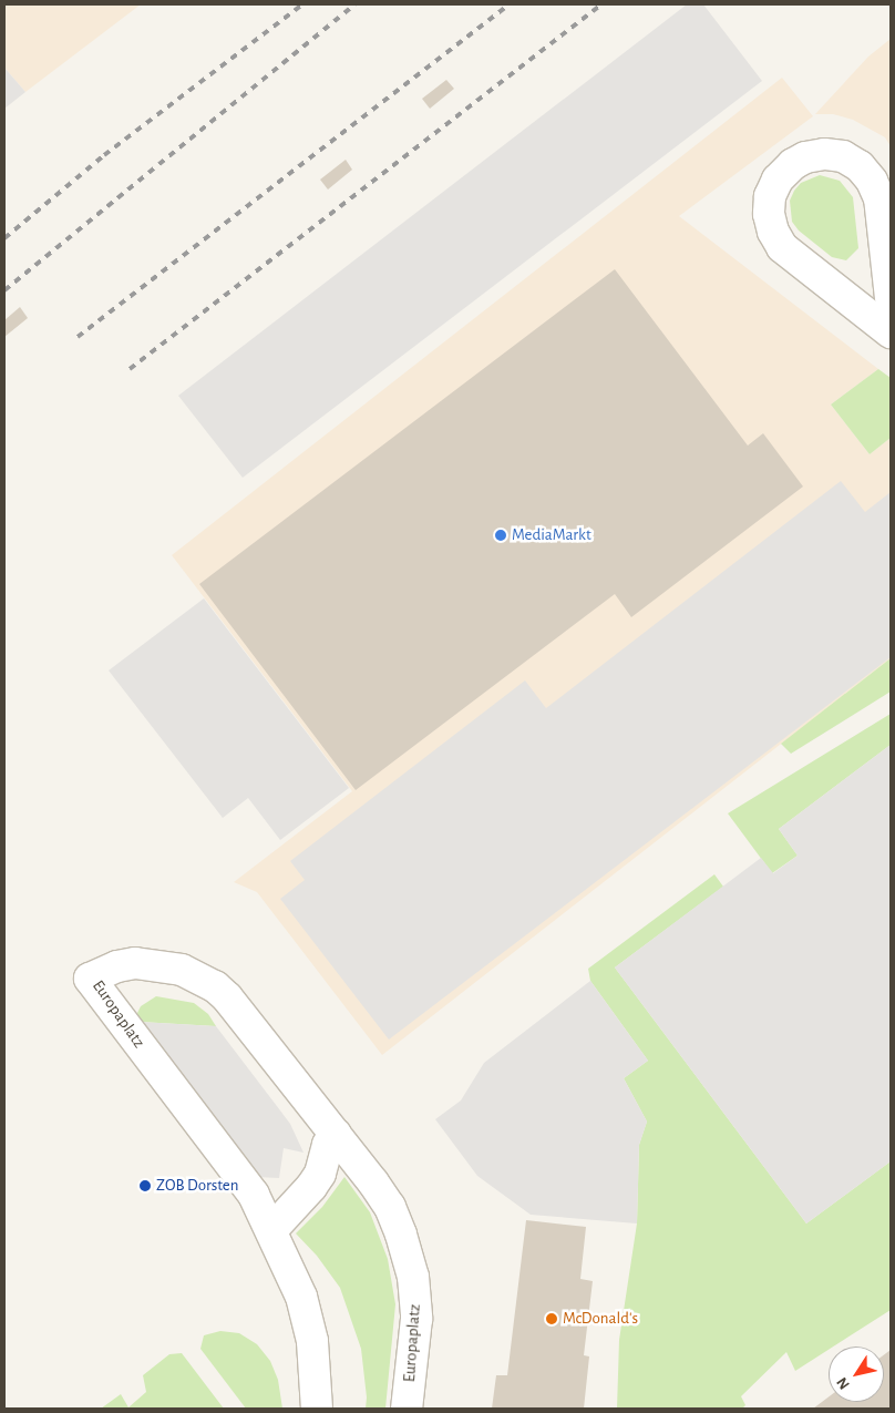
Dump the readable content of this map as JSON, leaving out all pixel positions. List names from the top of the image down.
{
  "streets": {
    "street": ["Europaplatz"]
  },
  "places": ["MediaMarkt", "ZOB Dorsten", "McDonald's"],
  "north": "bottom left"
}
